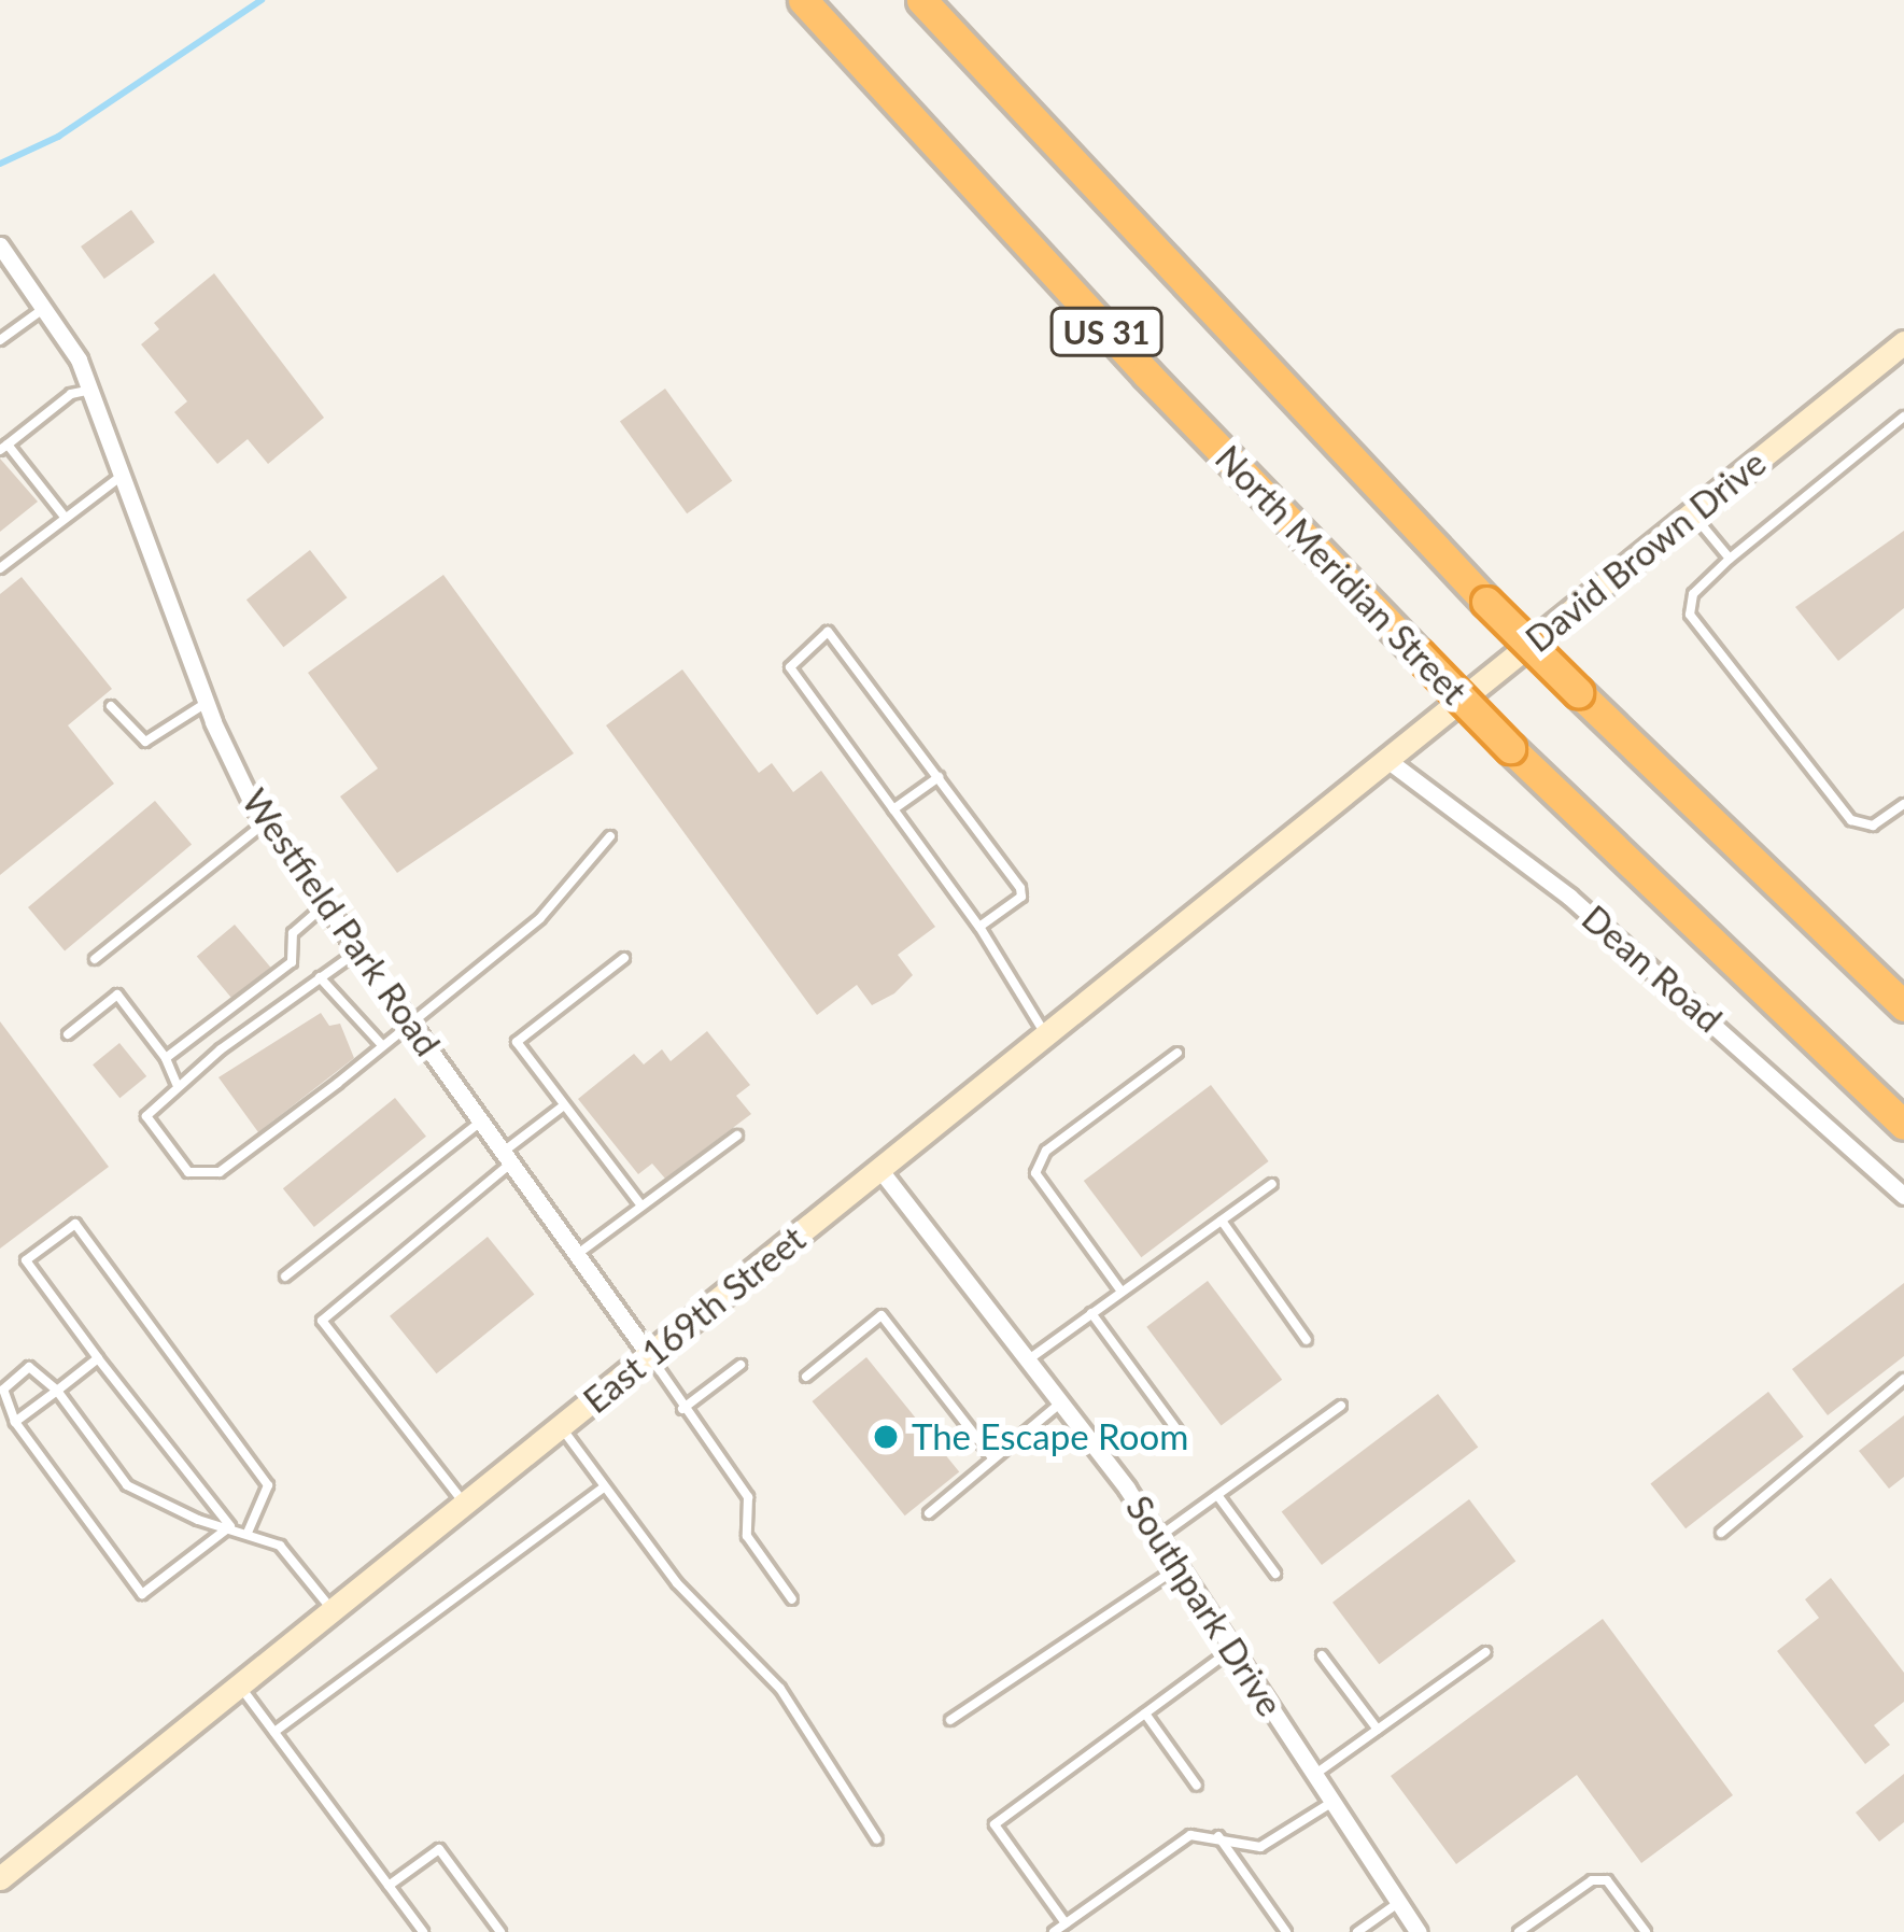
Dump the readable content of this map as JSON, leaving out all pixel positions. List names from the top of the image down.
{
  "streets": {
    "highway": ["US 31", "North Meridian Street"],
    "street": [
      "David Brown Drive",
      "Westfield Park Road",
      "Dean Road",
      "East 169th Street",
      "Southpark Drive"
    ]
  },
  "crossings": [
    ["David Brown Drive", "Dean Road"],
    ["David Brown Drive", "East 169th Street"],
    ["Westfield Park Road", "East 169th Street"],
    ["Dean Road", "East 169th Street"],
    ["East 169th Street", "Southpark Drive"]
  ],
  "places": ["The Escape Room"]
}
